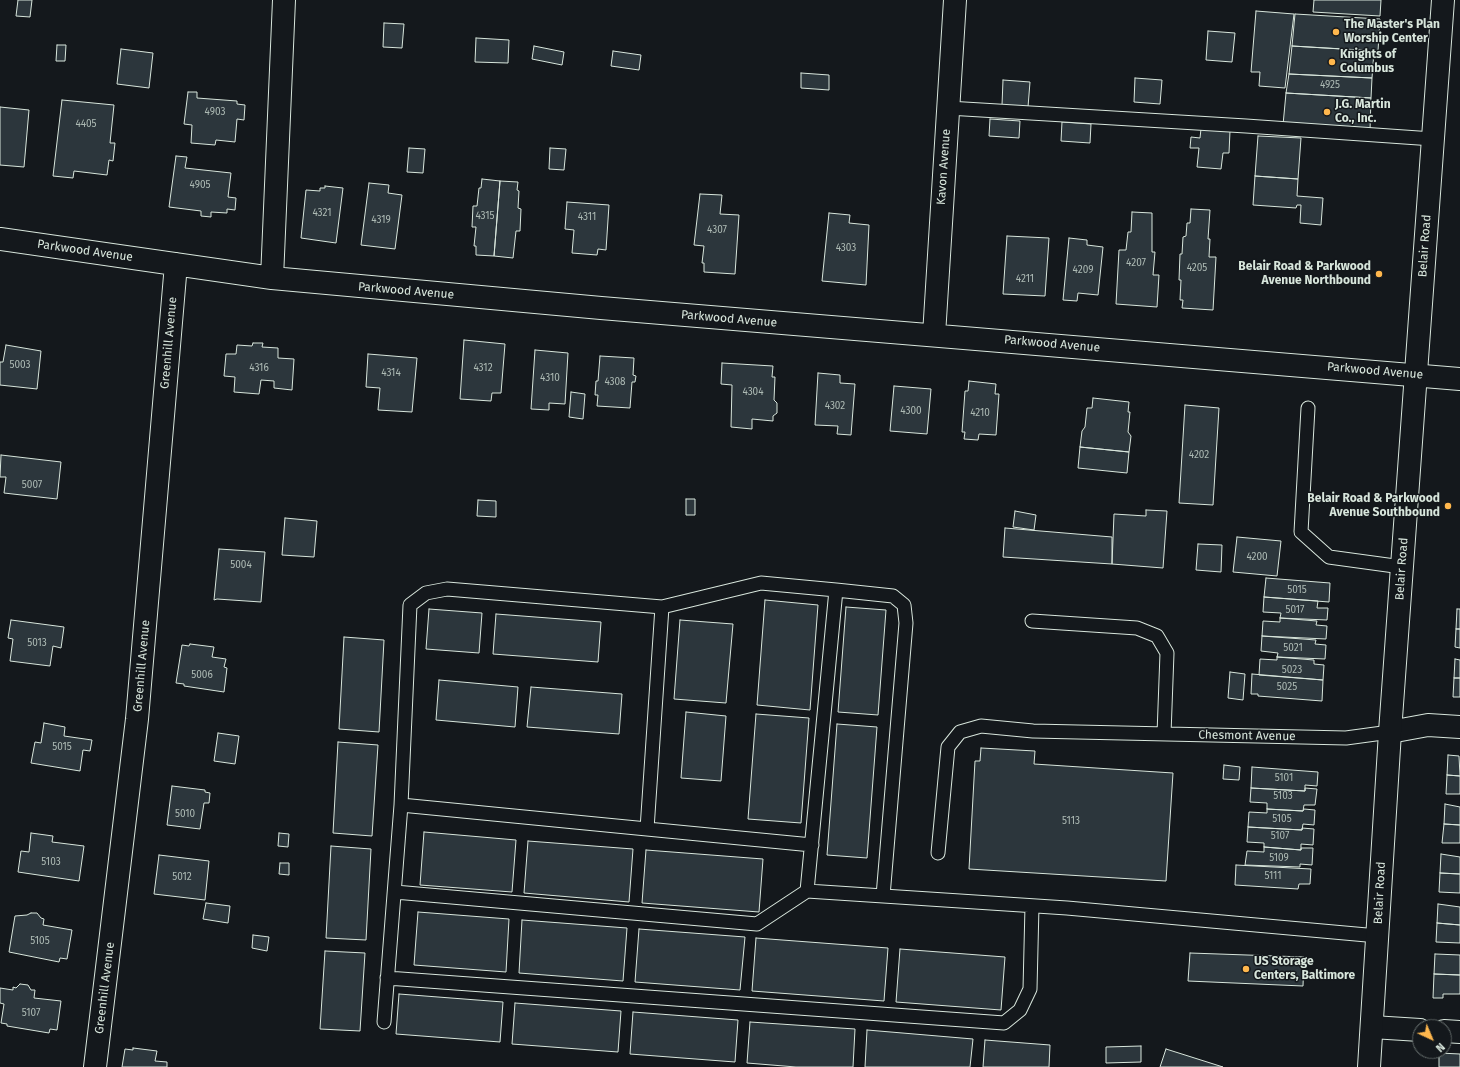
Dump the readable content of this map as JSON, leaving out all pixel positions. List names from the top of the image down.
{
  "streets": {
    "street": [
      "Kavon Avenue",
      "Belair Road",
      "Parkwood Avenue",
      "Greenhill Avenue",
      "Chesmont Avenue"
    ]
  },
  "crossings": [
    ["Kavon Avenue", "Parkwood Avenue"],
    ["Belair Road", "Parkwood Avenue"],
    ["Belair Road", "Chesmont Avenue"],
    ["Parkwood Avenue", "Greenhill Avenue"]
  ],
  "places": [
    "The Master's Plan Worship Center",
    "Knights of Columbus",
    "J.G. Martin Co., Inc.",
    "Belair Road & Parkwood Avenue Northbound",
    "Belair Road & Parkwood Avenue Southbound",
    "US Storage Centers, Baltimore"
  ],
  "house_numbers": [
    "4925",
    "4903",
    "4405",
    "4905",
    "4321",
    "4315",
    "4311",
    "4319",
    "4307",
    "4303",
    "4207",
    "4205",
    "4209",
    "4211",
    "5003",
    "4316",
    "4312",
    "4314",
    "4310",
    "4308",
    "4304",
    "4302",
    "4300",
    "4210",
    "4202",
    "5007",
    "4200",
    "5004",
    "5015",
    "5017",
    "5013",
    "5021",
    "5023",
    "5006",
    "5025",
    "5015",
    "5101",
    "5103",
    "5010",
    "5105",
    "5113",
    "5107",
    "5109",
    "5103",
    "5111",
    "5012",
    "5105",
    "5107"
  ],
  "north": "bottom right"
}
